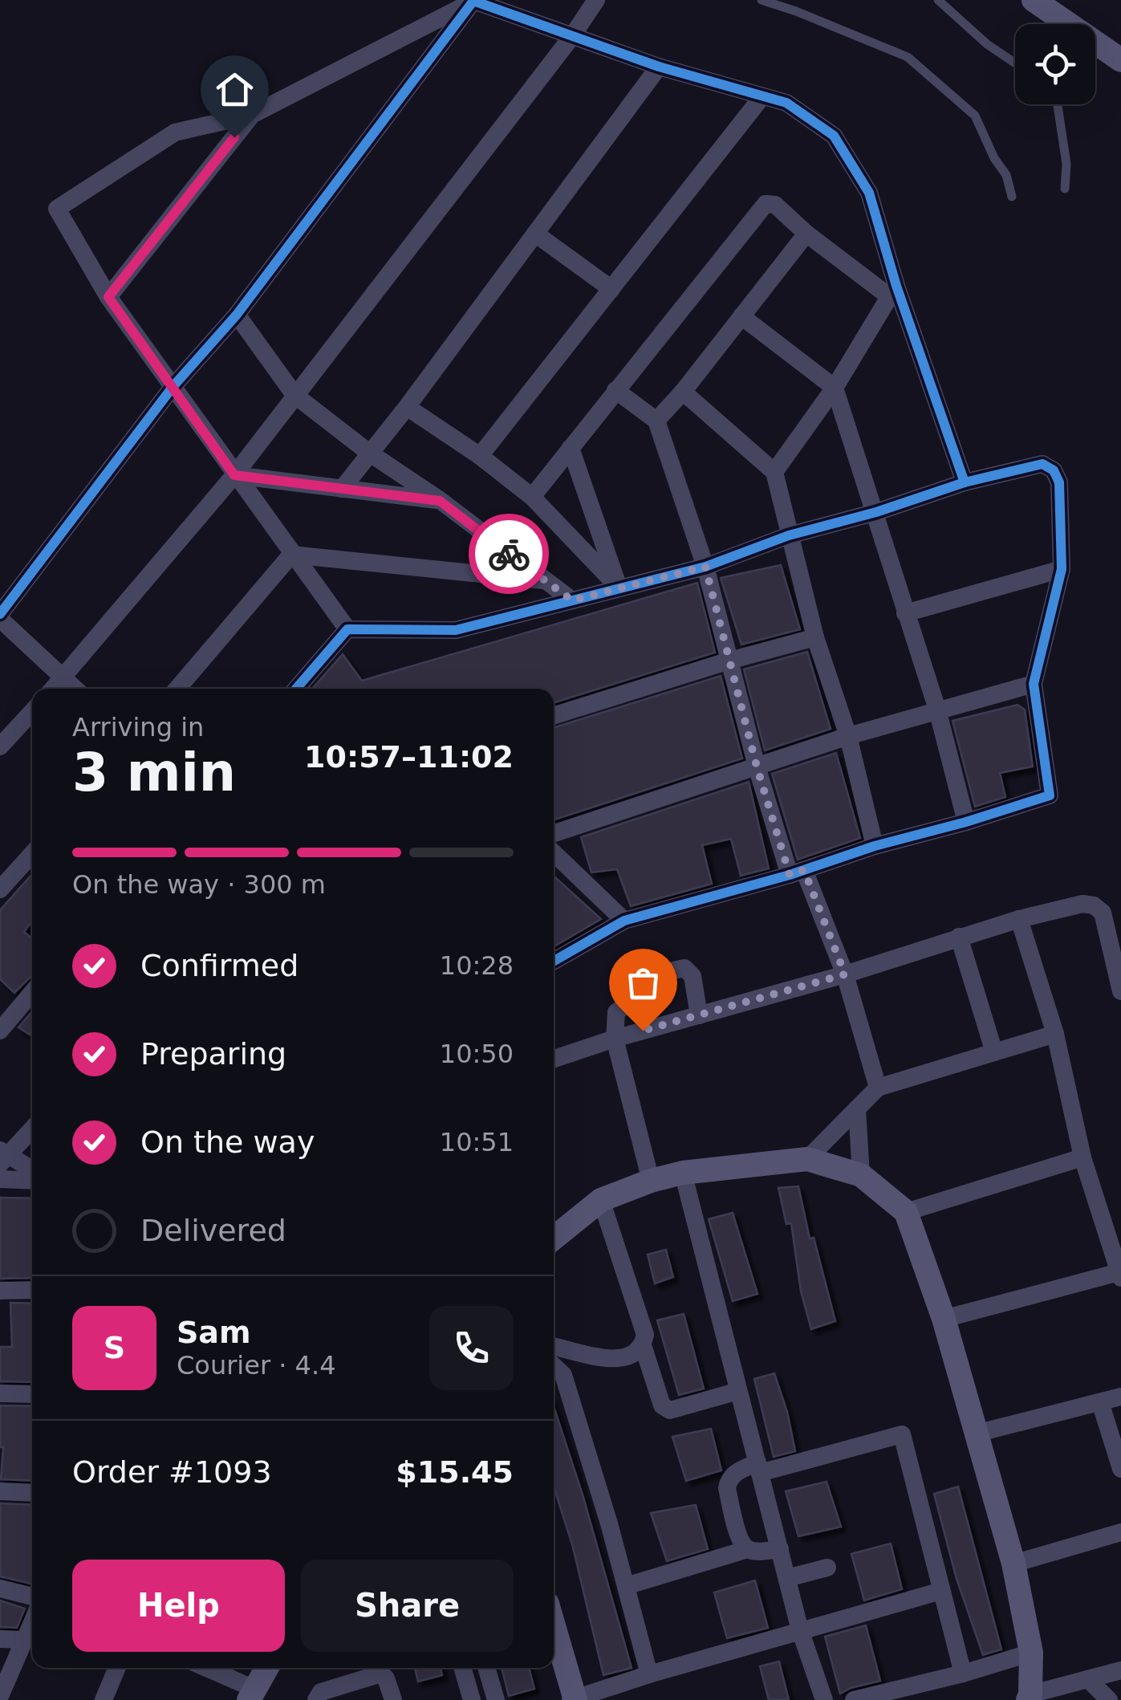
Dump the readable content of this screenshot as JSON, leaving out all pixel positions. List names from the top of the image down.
{
  "page": {
    "heading": ["3 min", "Arriving in", "10:57–11:02"],
    "panel": [
      "Sam",
      "Courier · 4.4",
      "Order #1093",
      "$15.45"
    ],
    "bar": "On the way · 300 m",
    "list": [
      ["Confirmed", "10:28"],
      ["Preparing", "10:50"],
      ["On the way", "10:51"],
      "Delivered"
    ],
    "round": "S",
    "buttons": ["Help", "Share"]
  }
}
